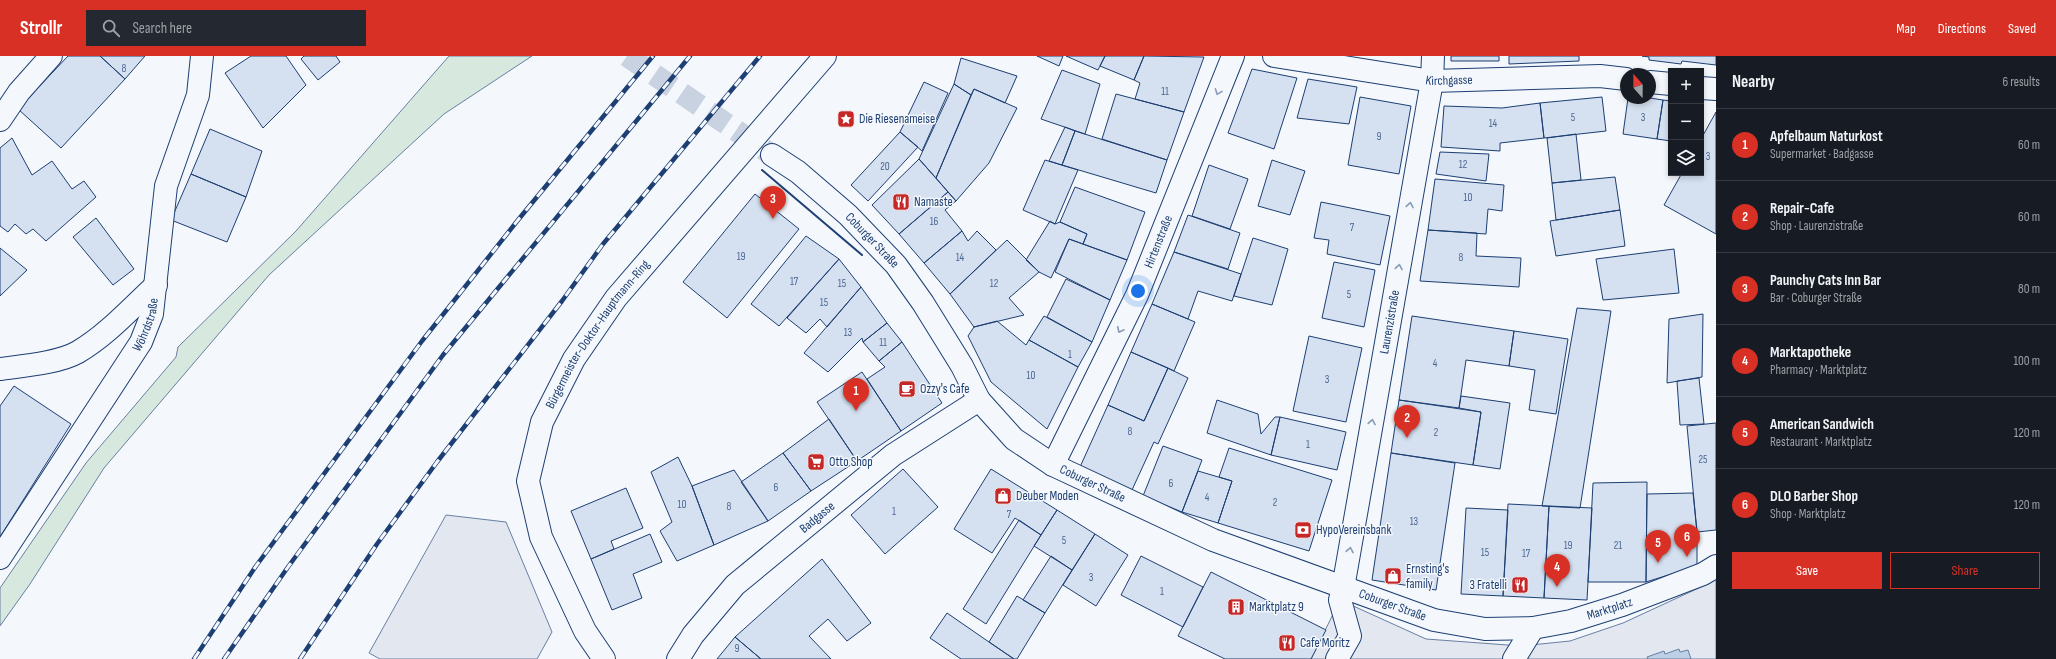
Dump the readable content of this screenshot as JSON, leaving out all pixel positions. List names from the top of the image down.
{
  "streets": {
    "street": [
      "Kirchgasse",
      "Coburger Straße",
      "Hirtenstraße",
      "Laurenzistraße",
      "Wöhrdstraße",
      "Bürgermeister-Doktor-Hauptmann-Ring",
      "Badgasse",
      "Marktplatz"
    ]
  },
  "crossings": [
    ["Kirchgasse", "Laurenzistraße"],
    ["Coburger Straße", "Hirtenstraße"],
    ["Coburger Straße", "Laurenzistraße"],
    ["Coburger Straße", "Badgasse"],
    ["Coburger Straße", "Marktplatz"]
  ],
  "one_way": ["Hirtenstraße", "Laurenzistraße"],
  "places": {
    "place": ["Die Riesenameise"],
    "restaurant": ["Namaste", "3 Fratelli", "Cafe Moritz"],
    "cafe": ["Ozzy's Cafe"],
    "supermarket": ["Otto Shop"],
    "shop": ["Deuber Moden", "Ernsting's family"],
    "bank": ["HypoVereinsbank"],
    "building": ["Marktplatz 9"]
  },
  "house_numbers": [
    "8",
    "11",
    "5",
    "3",
    "14",
    "9",
    "3",
    "12",
    "20",
    "10",
    "16",
    "7",
    "19",
    "14",
    "8",
    "17",
    "15",
    "12",
    "5",
    "15",
    "13",
    "11",
    "1",
    "4",
    "10",
    "3",
    "8",
    "2",
    "1",
    "25",
    "6",
    "6",
    "4",
    "2",
    "10",
    "8",
    "1",
    "7",
    "13",
    "5",
    "19",
    "21",
    "15",
    "17",
    "3",
    "1",
    "9"
  ],
  "north": "top",
  "page": {
    "header": "Strollr",
    "search": "Search here",
    "nav": ["Map", "Directions", "Saved"],
    "heading": ["Nearby", "6 results"],
    "map_buttons": ["+", "−"],
    "list": [
      {
        "mark": "1",
        "name": "Apfelbaum Naturkost",
        "note": "Supermarket · Badgasse",
        "value": "60 m"
      },
      {
        "mark": "2",
        "name": "Repair-Cafe",
        "note": "Shop · Laurenzistraße",
        "value": "60 m"
      },
      {
        "mark": "3",
        "name": "Paunchy Cats Inn Bar",
        "note": "Bar · Coburger Straße",
        "value": "80 m"
      },
      {
        "mark": "4",
        "name": "Marktapotheke",
        "note": "Pharmacy · Marktplatz",
        "value": "100 m"
      },
      {
        "mark": "5",
        "name": "American Sandwich",
        "note": "Restaurant · Marktplatz",
        "value": "120 m"
      },
      {
        "mark": "6",
        "name": "DLO Barber Shop",
        "note": "Shop · Marktplatz",
        "value": "120 m"
      }
    ],
    "pins": [
      "3",
      "1",
      "2",
      "6",
      "5",
      "4"
    ],
    "buttons": ["Save", "Share"]
  }
}
